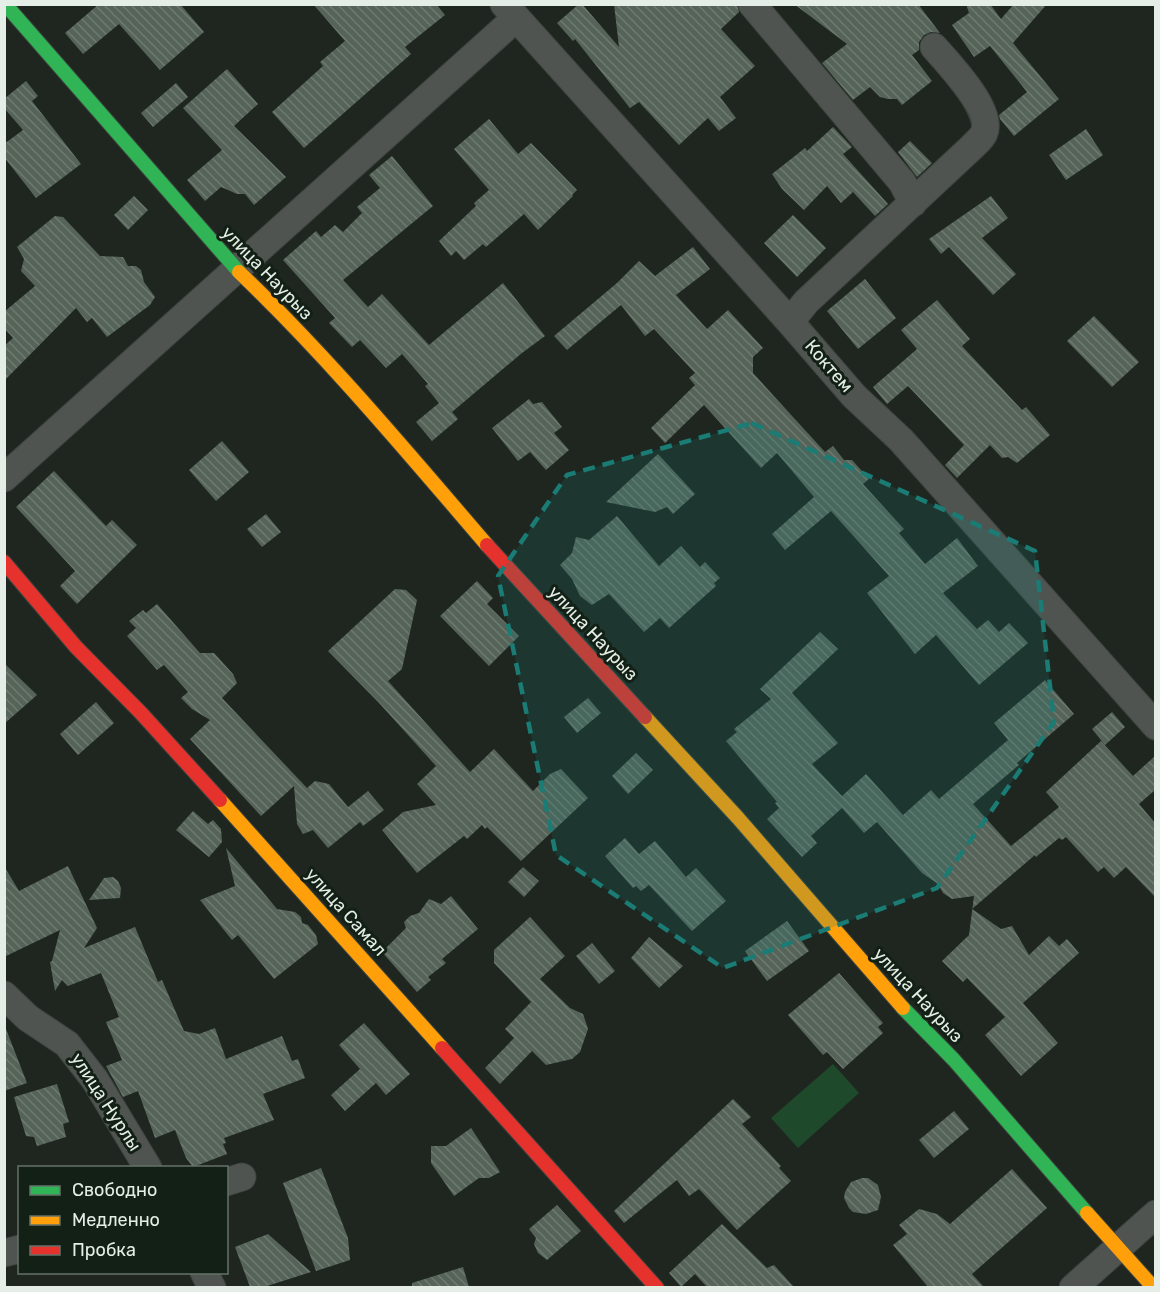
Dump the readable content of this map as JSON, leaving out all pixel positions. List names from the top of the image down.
{
  "streets": {
    "street": [
      "улица Наурыз",
      "Коктем",
      "улица Самал",
      "улица Нурлы"
    ]
  },
  "legend": ["Свободно", "Медленно", "Пробка"]
}
